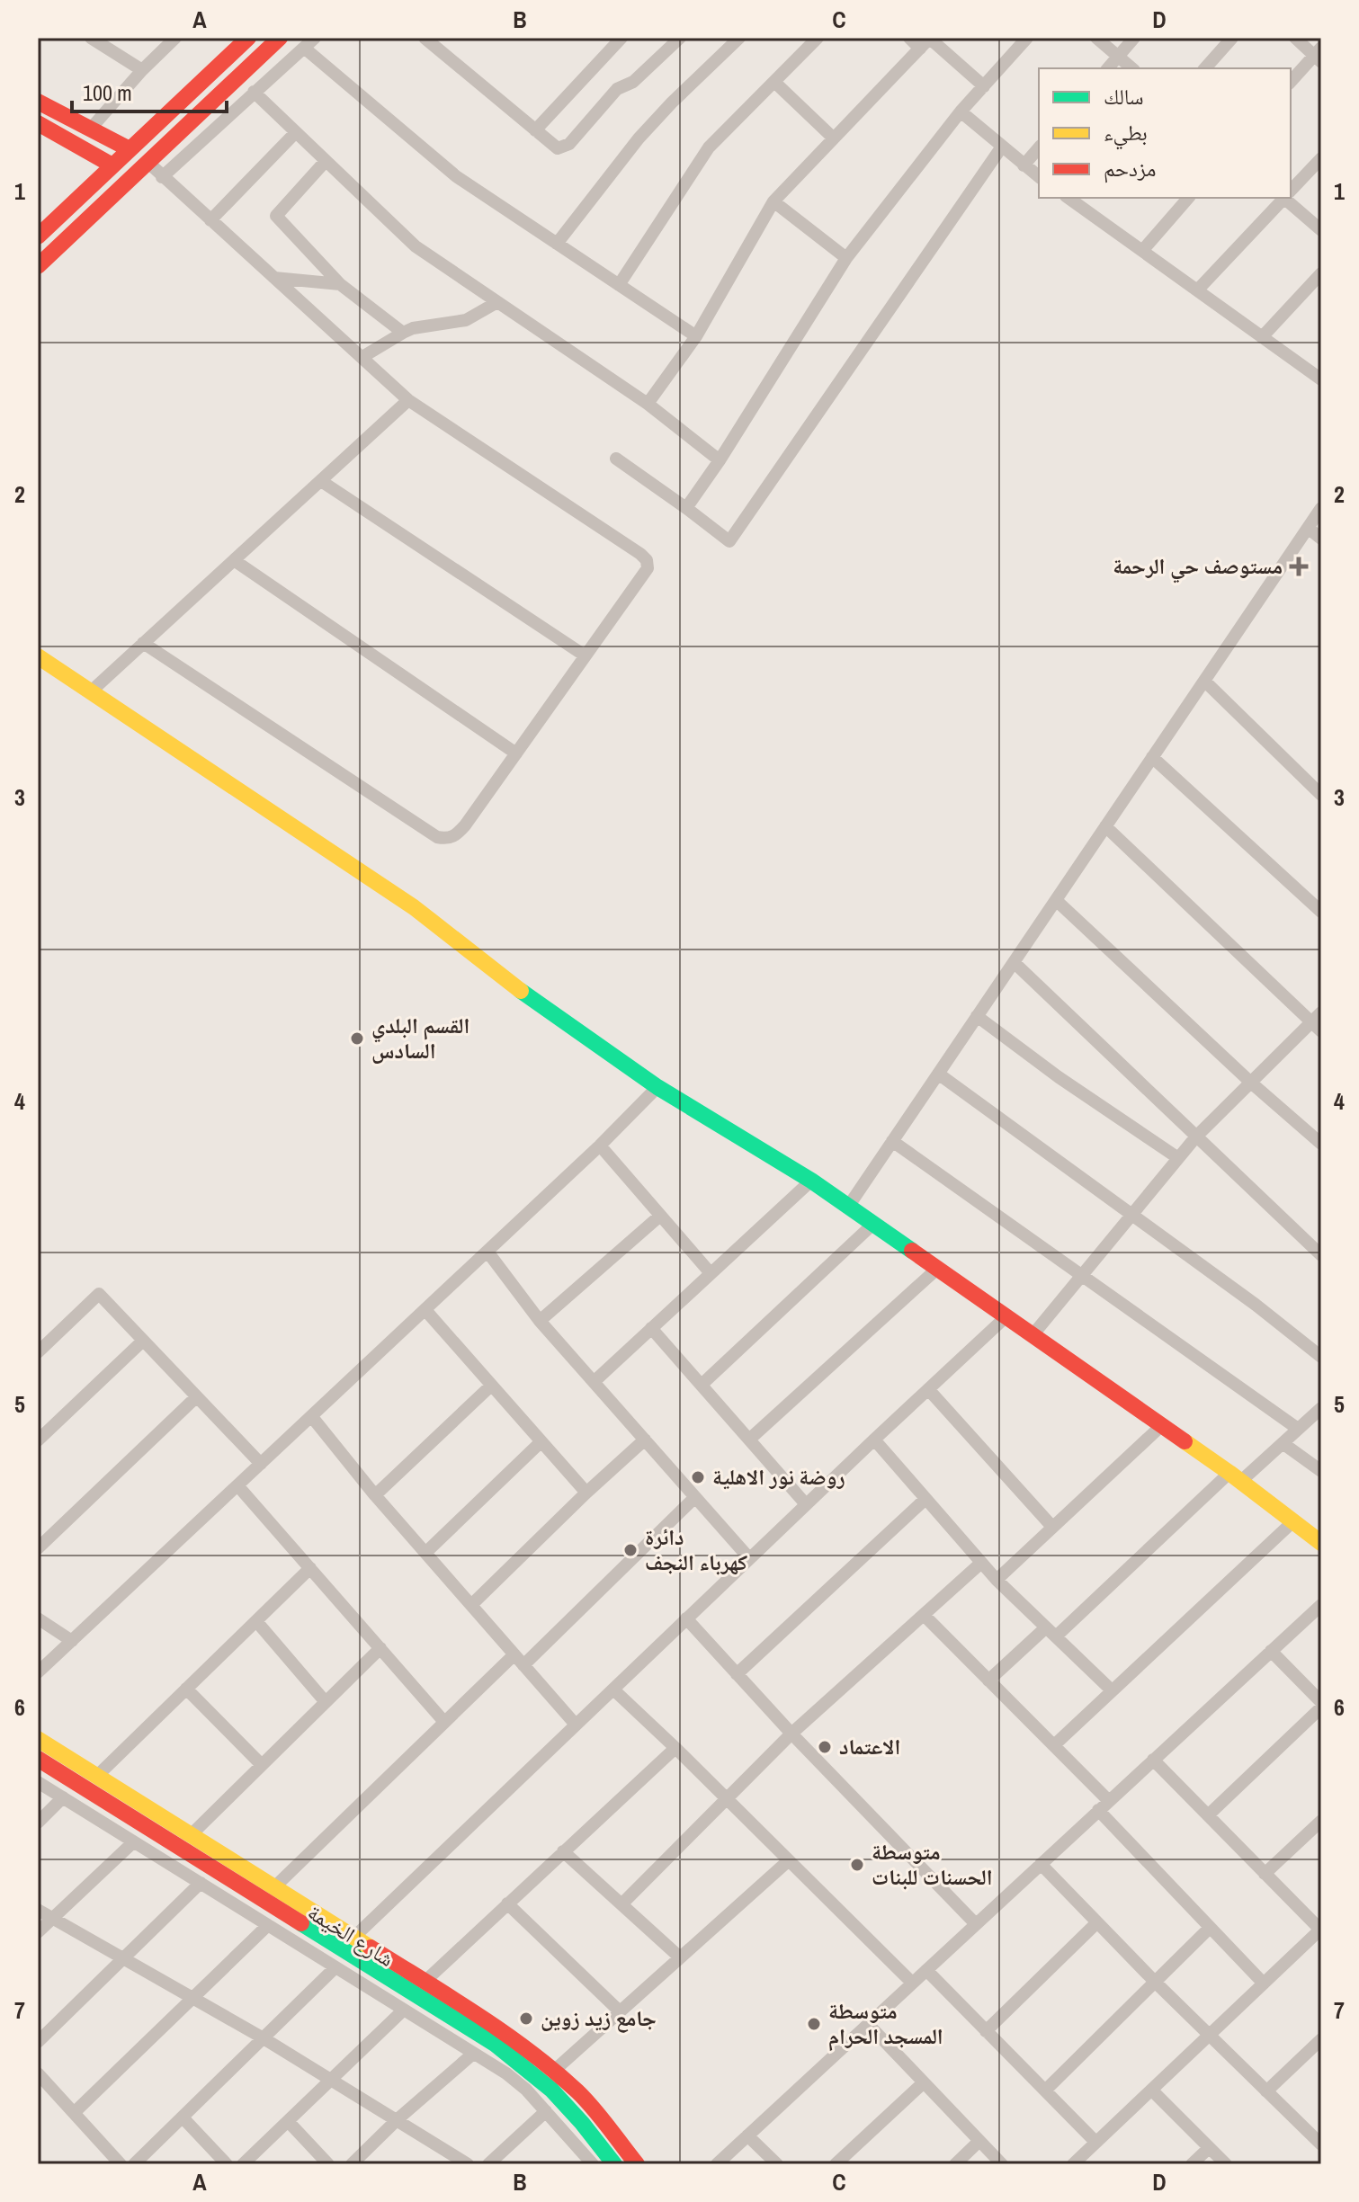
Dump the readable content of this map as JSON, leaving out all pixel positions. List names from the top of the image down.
{
  "streets": {
    "main road": ["شارع الخيمة"]
  },
  "places": {
    "health": ["مستوصف حي الرحمة"],
    "other": [
      "القسم البلدي السادس",
      "روضة نور الاهلية",
      "دائرة كهرباء النجف",
      "الاعتماد",
      "متوسطة الحسنات للبنات",
      "جامع زيد زوين",
      "متوسطة المسجد الحرام"
    ]
  },
  "legend": ["سالك", "بطيء", "مزدحم"],
  "scale_bar": "100 m",
  "grid": {
    "columns": [
      "A",
      "B",
      "C",
      "D"
    ],
    "rows": [
      "1",
      "2",
      "3",
      "4",
      "5",
      "6",
      "7"
    ]
  }
}
